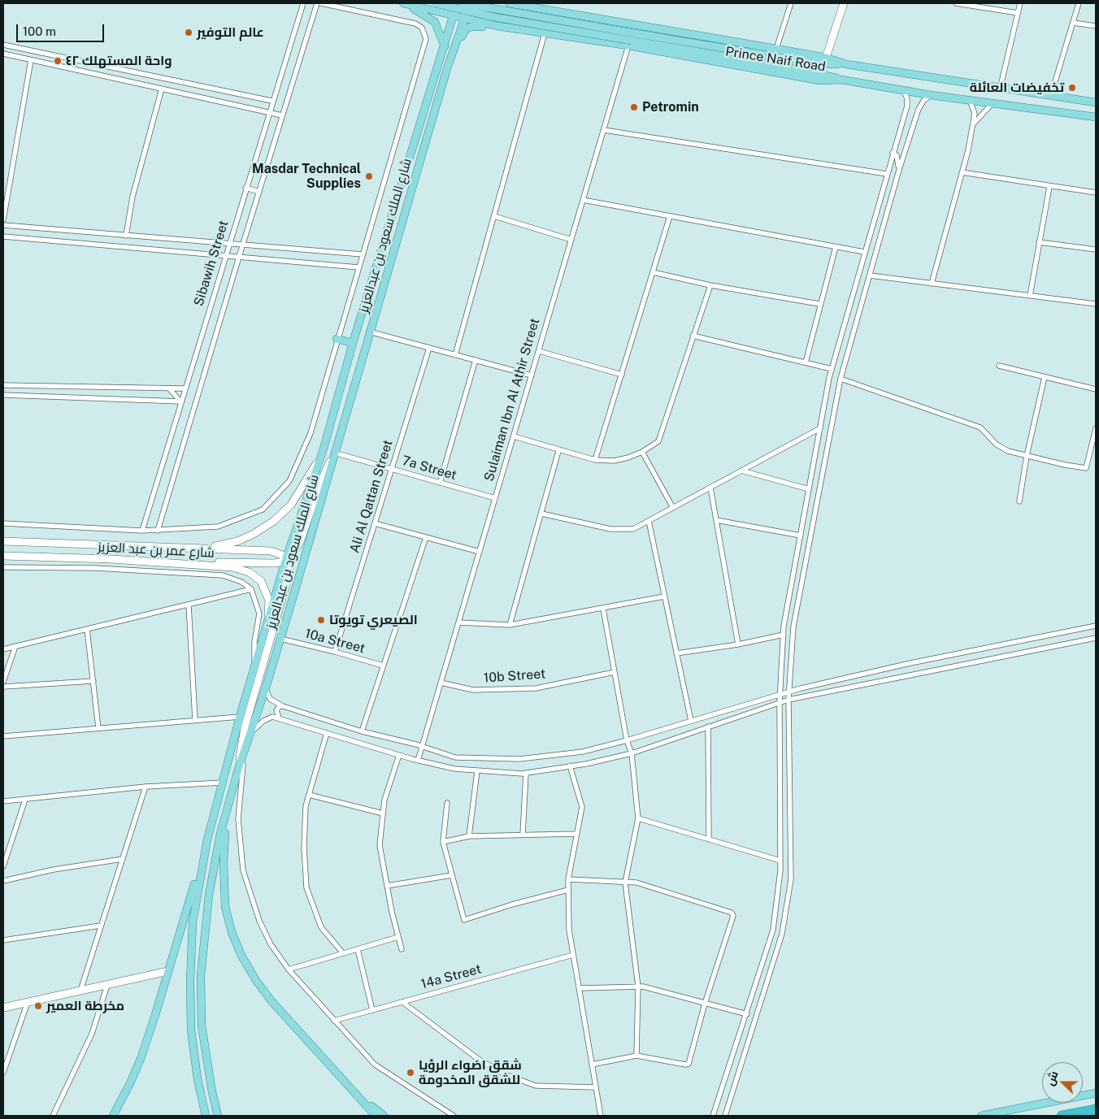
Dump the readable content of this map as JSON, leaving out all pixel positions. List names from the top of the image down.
{
  "streets": {
    "main road": ["Prince Naif Road", "شارع الملك سعود بن عبدالعزيز", "شارع عمر بن عبد العزيز"],
    "street": [
      "Sibawih Street",
      "Sulaiman Ibn Al Athir Street",
      "7a Street",
      "Ali Al Qattan Street",
      "10a Street",
      "10b Street",
      "14a Street"
    ]
  },
  "crossings": [
    ["Prince Naif Road", "Sulaiman Ibn Al Athir Street"],
    ["شارع الملك سعود بن عبدالعزيز", "7a Street"],
    ["شارع الملك سعود بن عبدالعزيز", "شارع عمر بن عبد العزيز"],
    ["شارع الملك سعود بن عبدالعزيز", "10a Street"],
    ["Sulaiman Ibn Al Athir Street", "7a Street"],
    ["Sulaiman Ibn Al Athir Street", "10b Street"],
    ["7a Street", "Ali Al Qattan Street"],
    ["Ali Al Qattan Street", "10a Street"]
  ],
  "places": [
    "عالم التوفير",
    "واحة المستهلك ٤٢",
    "تخفيضات العائلة",
    "Petromin",
    "Masdar Technical Supplies",
    "الصيعري تويوتا",
    "مخرطة العمير",
    "شقق اضواء الرؤيا للشقق المخدومة"
  ],
  "scale_bar": "100 m",
  "north": "left"
}
